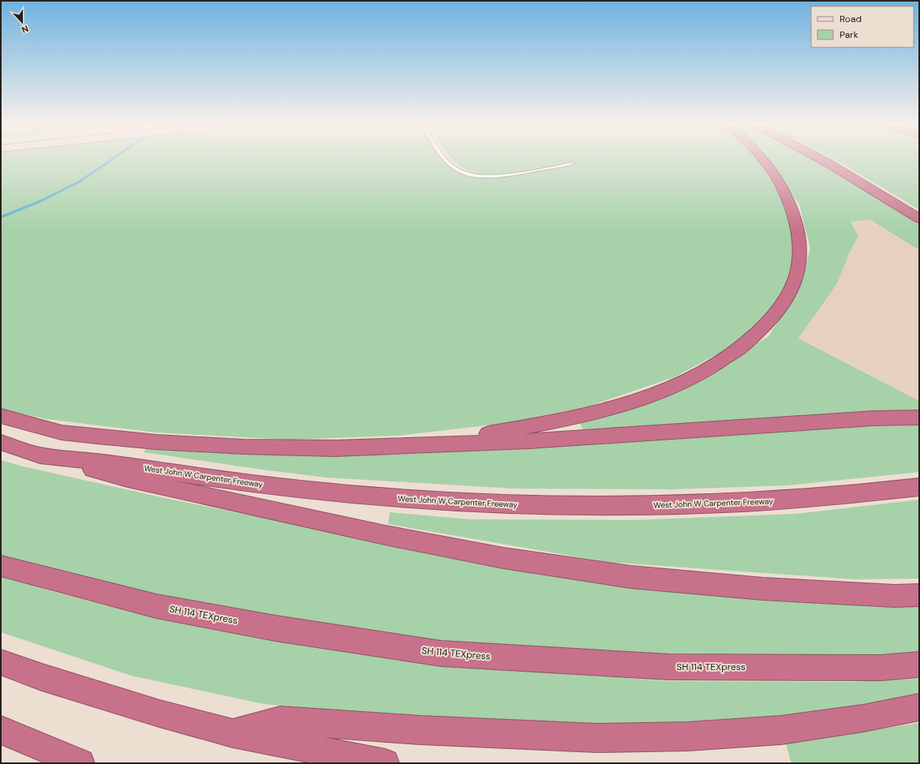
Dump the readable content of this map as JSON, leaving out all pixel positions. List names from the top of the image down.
{
  "streets": {
    "highway": ["West John W Carpenter Freeway", "SH 114 TEXpress"]
  },
  "legend": ["Road", "Park"],
  "north": "bottom"
}
